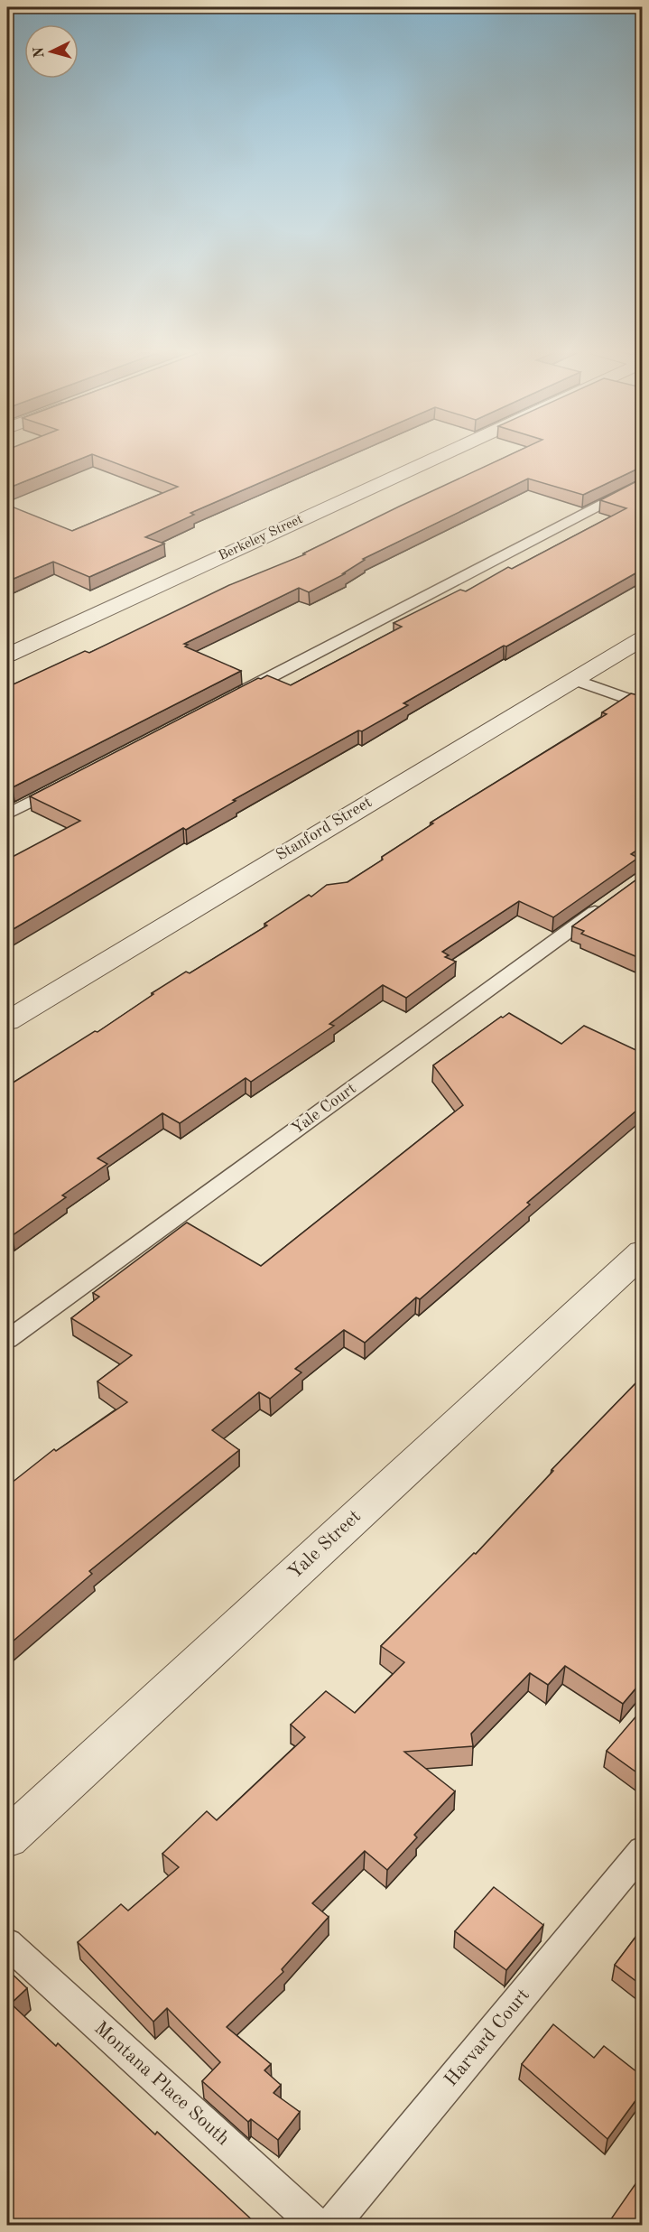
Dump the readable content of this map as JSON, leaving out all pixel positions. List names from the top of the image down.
{
  "streets": {
    "street": ["Berkeley Street", "Stanford Street", "Yale Street"],
    "lane": ["Yale Court", "Harvard Court", "Montana Place South"]
  },
  "north": "left"
}
